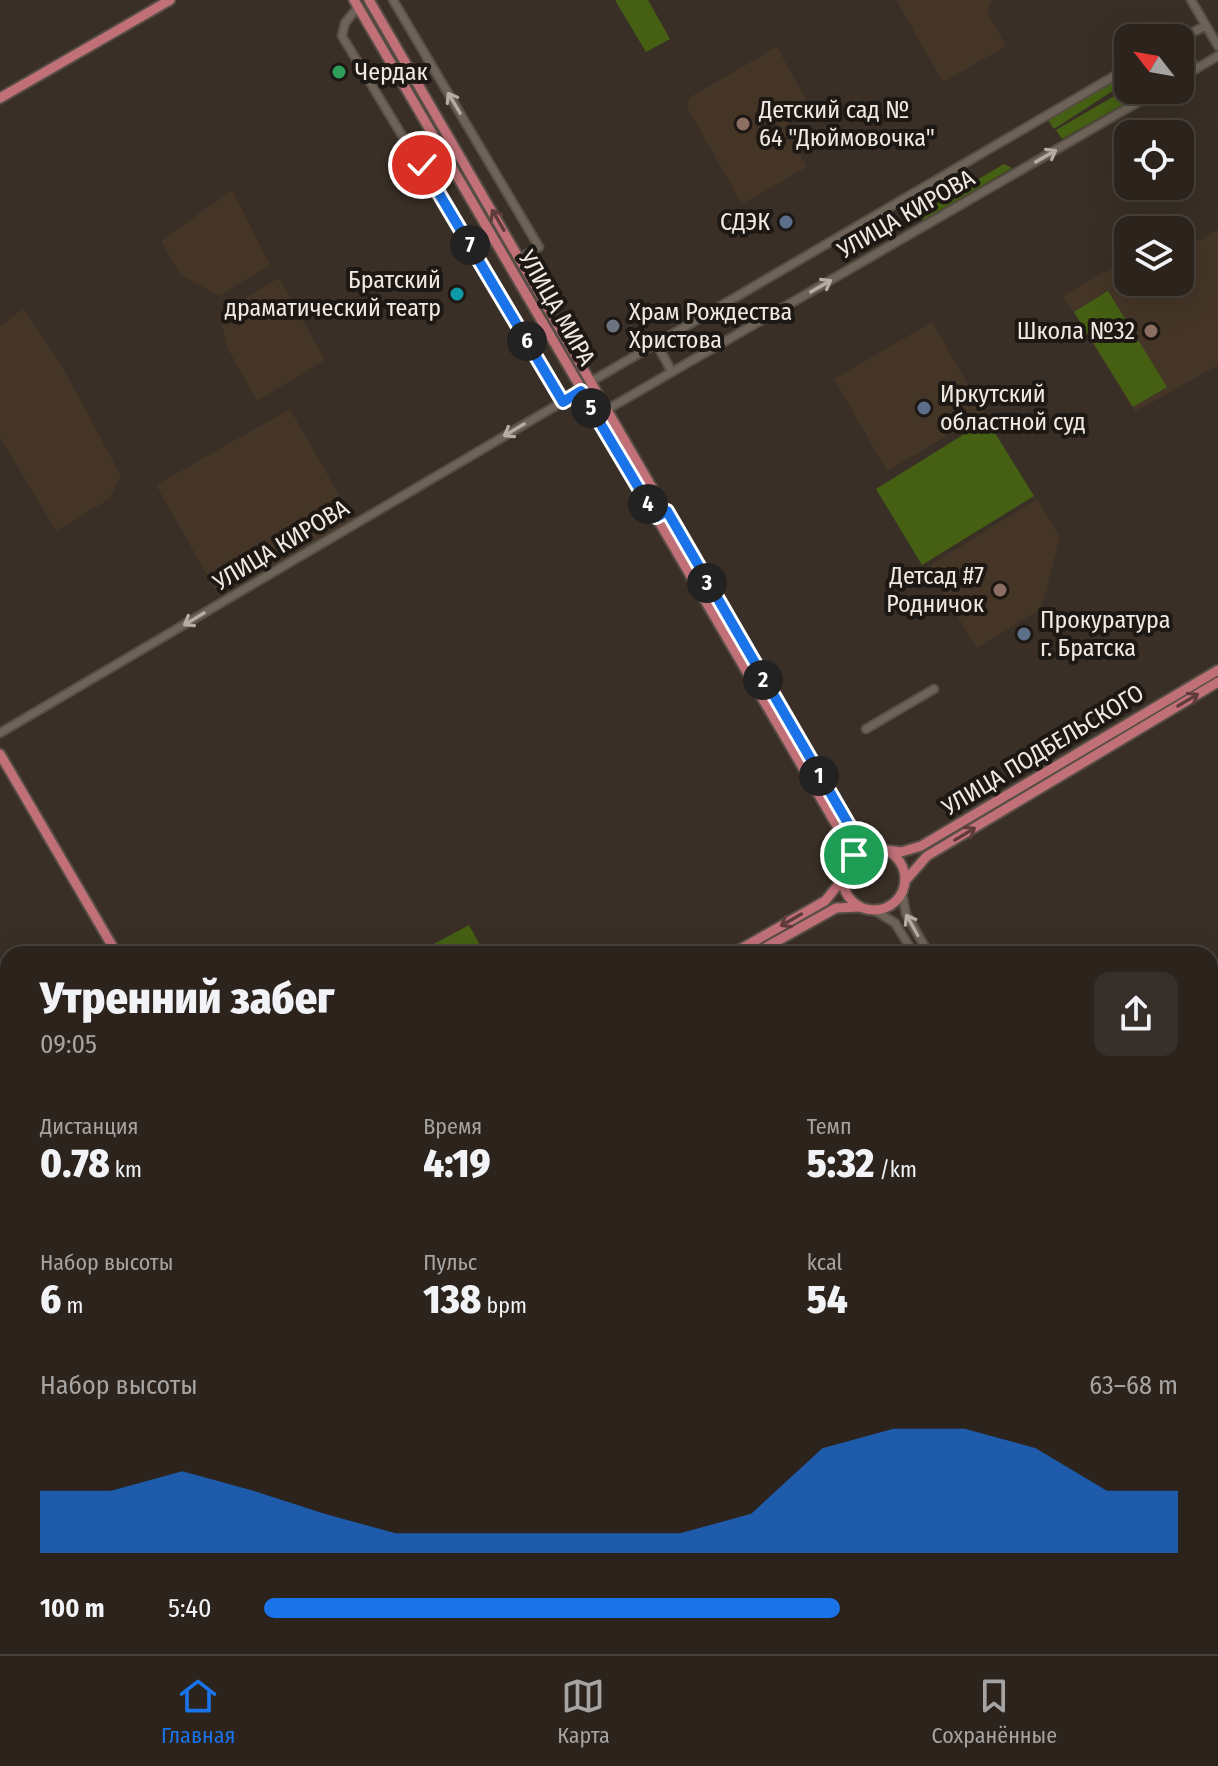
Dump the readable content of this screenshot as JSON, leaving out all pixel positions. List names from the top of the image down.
{
  "streets": {
    "main road": ["УЛИЦА МИРА", "УЛИЦА ПОДБЕЛЬСКОГО"],
    "street": ["УЛИЦА КИРОВА"]
  },
  "crossings": [
    ["УЛИЦА КИРОВА", "УЛИЦА МИРА"]
  ],
  "places": [
    "Чердак",
    "Детский сад № 64 \"Дюймовочка\"",
    "СДЭК",
    "Братский драматический театр",
    "Храм Рождества Христова",
    "Школа №32",
    "Иркутский областной суд",
    "Детсад #7 Родничок",
    "Прокуратура г. Братска"
  ],
  "north": "top left",
  "page": {
    "pins": [
      "7",
      "6",
      "5",
      "4",
      "3",
      "2",
      "1"
    ],
    "heading": ["Утренний забег", "09:05"],
    "stats": [
      ["Дистанция", "0.78 km"],
      ["Время", "4:19"],
      ["Темп", "5:32 /km"],
      ["Набор высоты", "6 m"],
      ["Пульс", "138 bpm"],
      ["kcal", "54"]
    ],
    "chart": ["Набор высоты", "63–68 m"],
    "list": [
      {
        "name": "100 m",
        "note": "5:40"
      }
    ],
    "tabs": ["Главная", "Карта", "Сохранённые"]
  }
}
